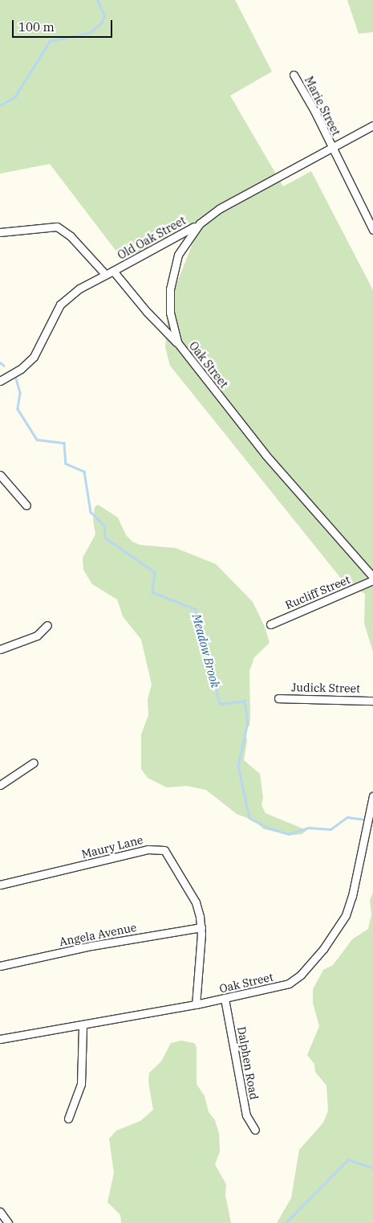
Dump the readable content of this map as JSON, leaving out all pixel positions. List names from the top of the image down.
{
  "streets": {
    "street": [
      "Marie Street",
      "Old Oak Street",
      "Oak Street",
      "Rucliff Street",
      "Judick Street",
      "Maury Lane",
      "Angela Avenue",
      "Dalphen Road"
    ]
  },
  "crossings": [
    ["Marie Street", "Oak Street"],
    ["Old Oak Street", "Oak Street"],
    ["Oak Street", "Rucliff Street"],
    ["Oak Street", "Maury Lane"],
    ["Oak Street", "Dalphen Road"],
    ["Maury Lane", "Angela Avenue"]
  ],
  "water": ["Meadow Brook"],
  "scale_bar": "100 m"
}
